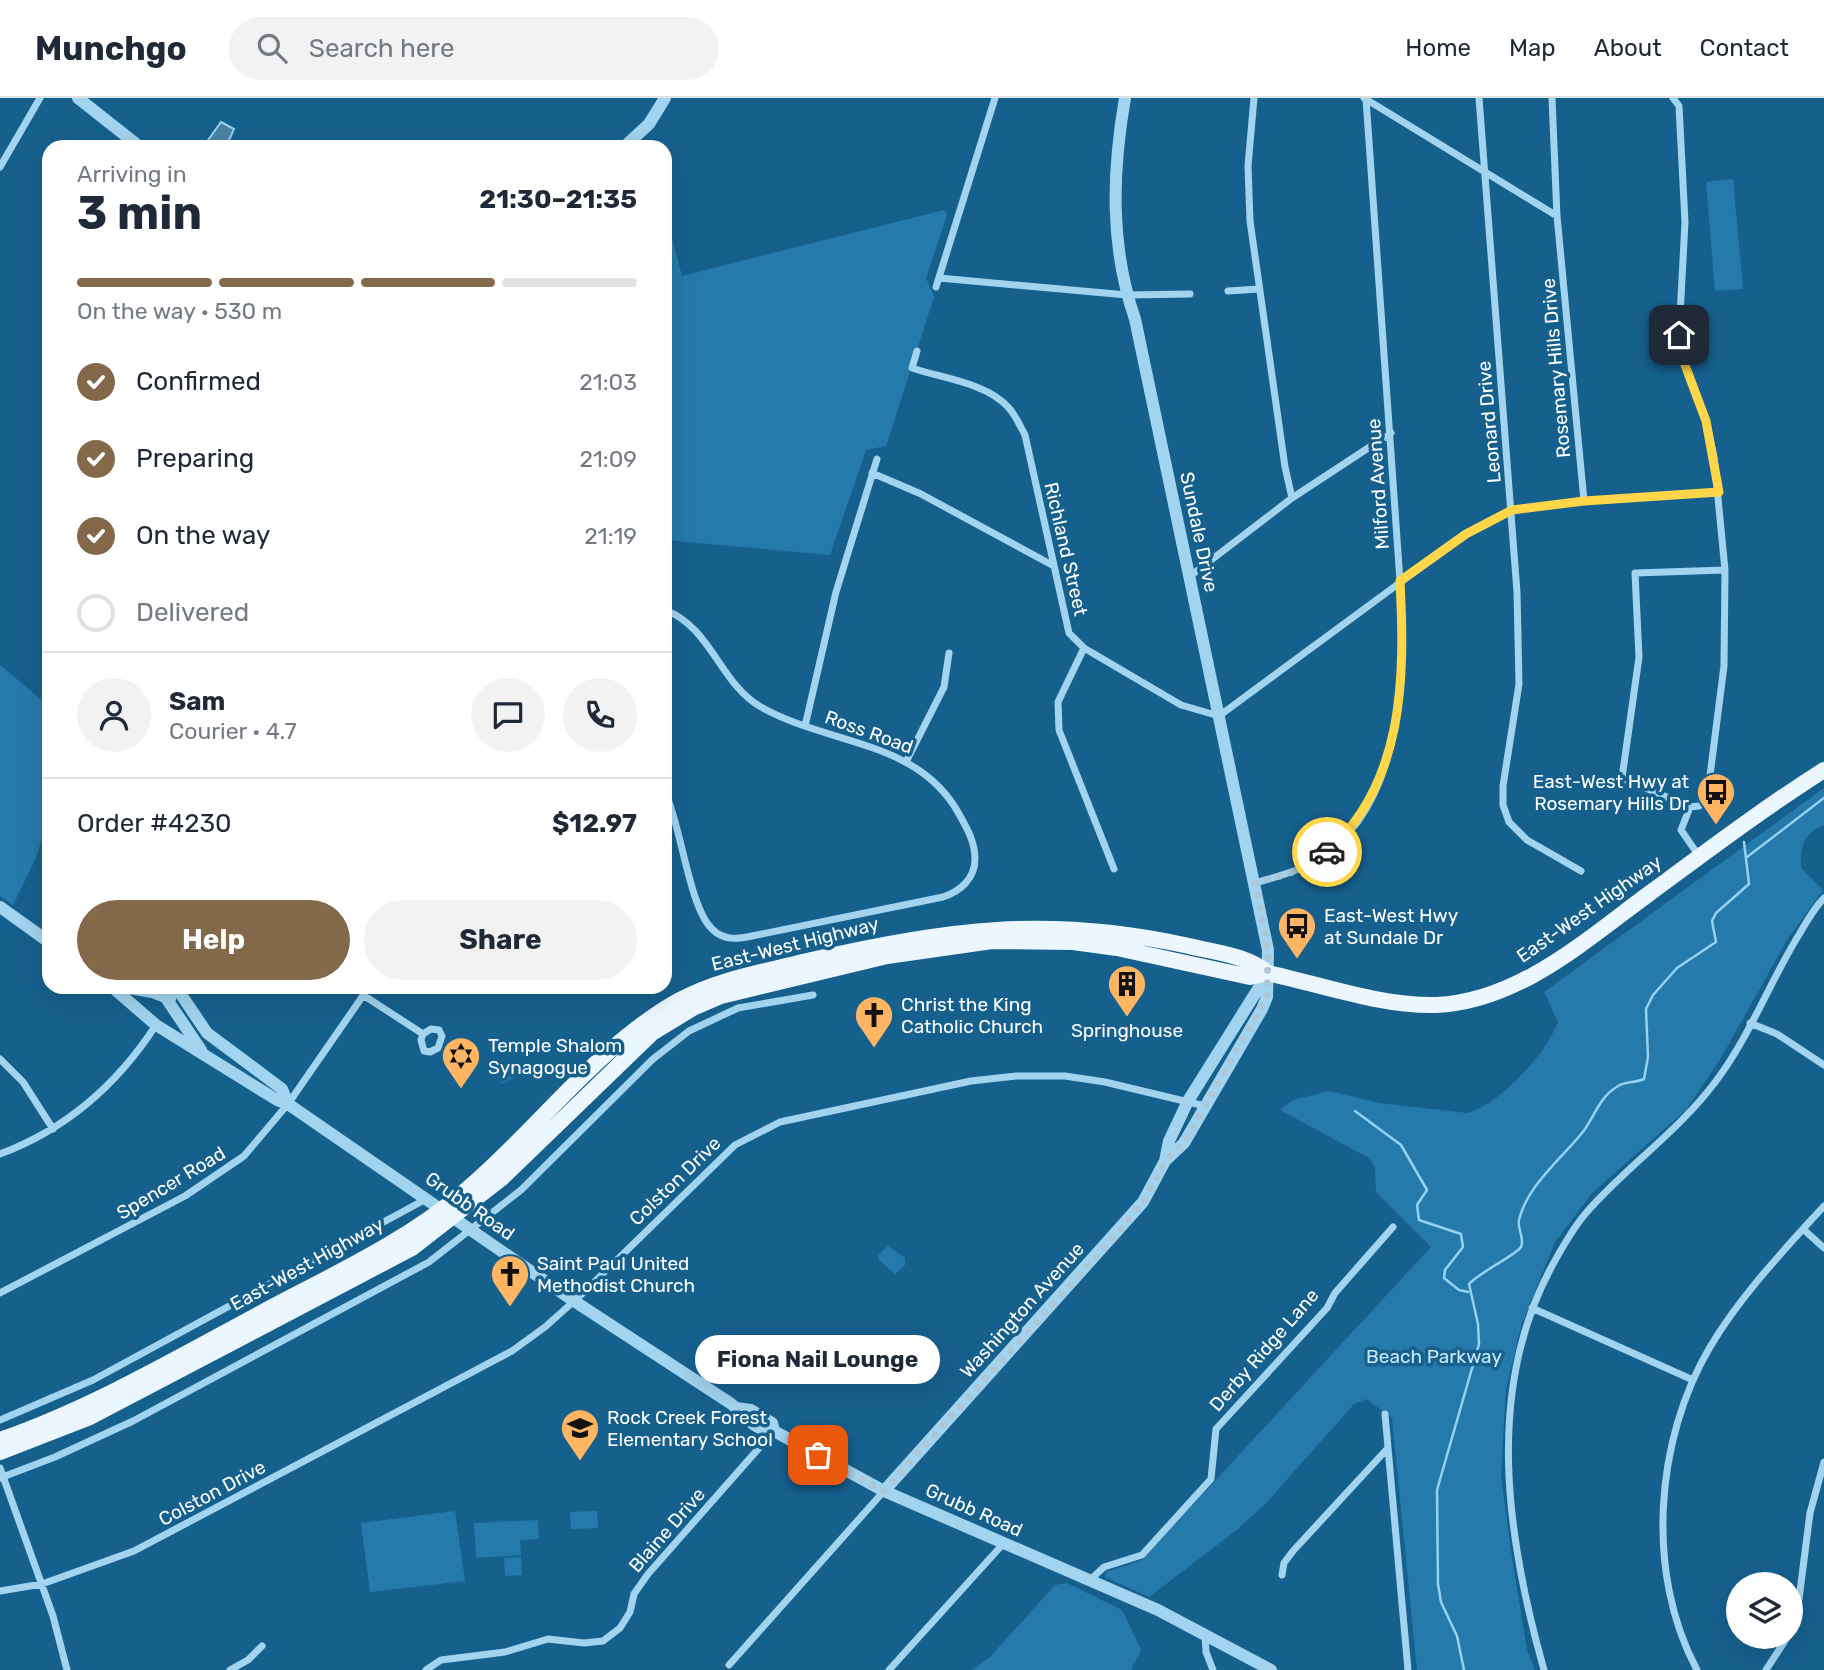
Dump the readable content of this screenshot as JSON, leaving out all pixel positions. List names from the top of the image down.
{
  "streets": {
    "main road": ["East-West Highway"],
    "street": [
      "Rosemary Hills Drive",
      "Leonard Drive",
      "Milford Avenue",
      "Sundale Drive",
      "Richland Street",
      "Ross Road",
      "Colston Drive",
      "Spencer Road",
      "Grubb Road",
      "Washington Avenue",
      "Derby Ridge Lane",
      "Blaine Drive"
    ]
  },
  "crossings": [
    ["Milford Avenue", "Sundale Drive"],
    ["Sundale Drive", "Richland Street"],
    ["Sundale Drive", "East-West Highway"],
    ["Sundale Drive", "Washington Avenue"],
    ["East-West Highway", "Grubb Road"],
    ["East-West Highway", "Washington Avenue"],
    ["Colston Drive", "Grubb Road"],
    ["Colston Drive", "Washington Avenue"],
    ["Spencer Road", "Grubb Road"],
    ["Grubb Road", "Washington Avenue"],
    ["Grubb Road", "Derby Ridge Lane"],
    ["Grubb Road", "Blaine Drive"]
  ],
  "parks": ["Beach Parkway"],
  "places": {
    "bus stop": ["East-West Hwy at Rosemary Hills Dr", "East-West Hwy at Sundale Dr"],
    "building": ["Springhouse"],
    "church": ["Christ the King Catholic Church", "Saint Paul United Methodist Church"],
    "synagogue": ["Temple Shalom Synagogue"],
    "other": ["Fiona Nail Lounge"],
    "school or university": ["Rock Creek Forest Elementary School"]
  },
  "page": {
    "header": "Munchgo",
    "search": "Search here",
    "nav": [
      "Home",
      "Map",
      "About",
      "Contact"
    ],
    "heading": ["3 min", "Arriving in", "21:30–21:35"],
    "panel": [
      "Sam",
      "Courier · 4.7",
      "Order #4230",
      "$12.97"
    ],
    "bar": "On the way · 530 m",
    "list": [
      ["Confirmed", "21:03"],
      ["Preparing", "21:09"],
      ["On the way", "21:19"],
      "Delivered"
    ],
    "buttons": ["Help", "Share"],
    "bubble": "Fiona Nail Lounge"
  }
}
